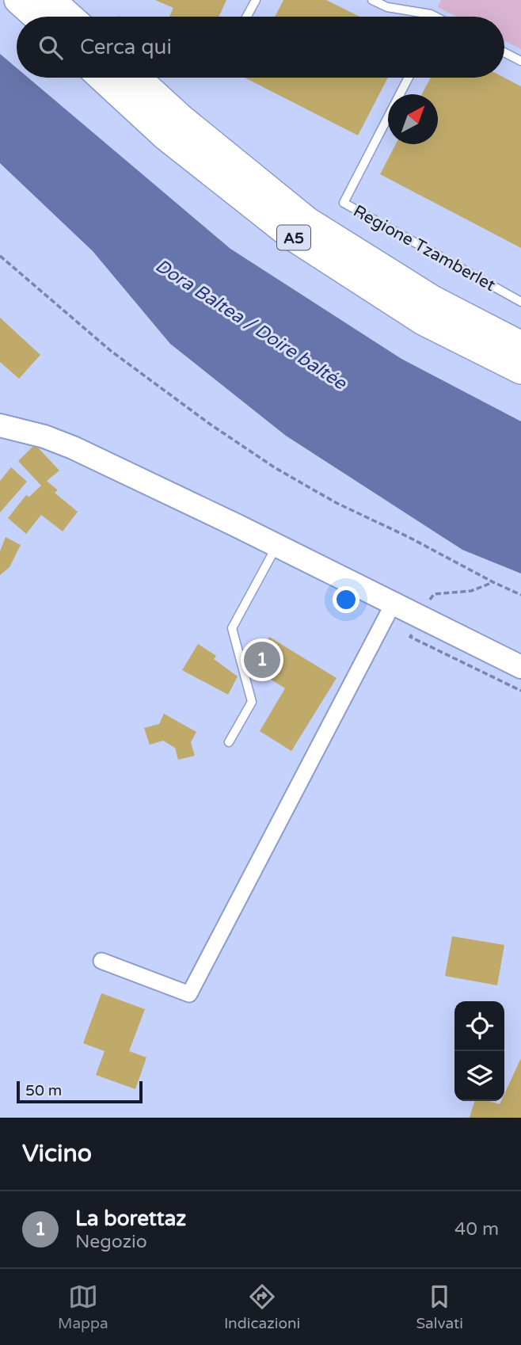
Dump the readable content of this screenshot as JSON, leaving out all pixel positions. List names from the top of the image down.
{
  "streets": {
    "highway": ["A5"],
    "lane": ["Regione Tzamberlet"]
  },
  "water": ["Dora Baltea / Doire baltée"],
  "scale_bar": "50 m",
  "north": "top right",
  "page": {
    "search": "Cerca qui",
    "pins": "1",
    "scale": "50 m",
    "heading": "Vicino",
    "list": [
      {
        "mark": "1",
        "name": "La borettaz",
        "note": "Negozio",
        "value": "40 m"
      }
    ],
    "nav": ["Mappa", "Indicazioni", "Salvati"]
  }
}
